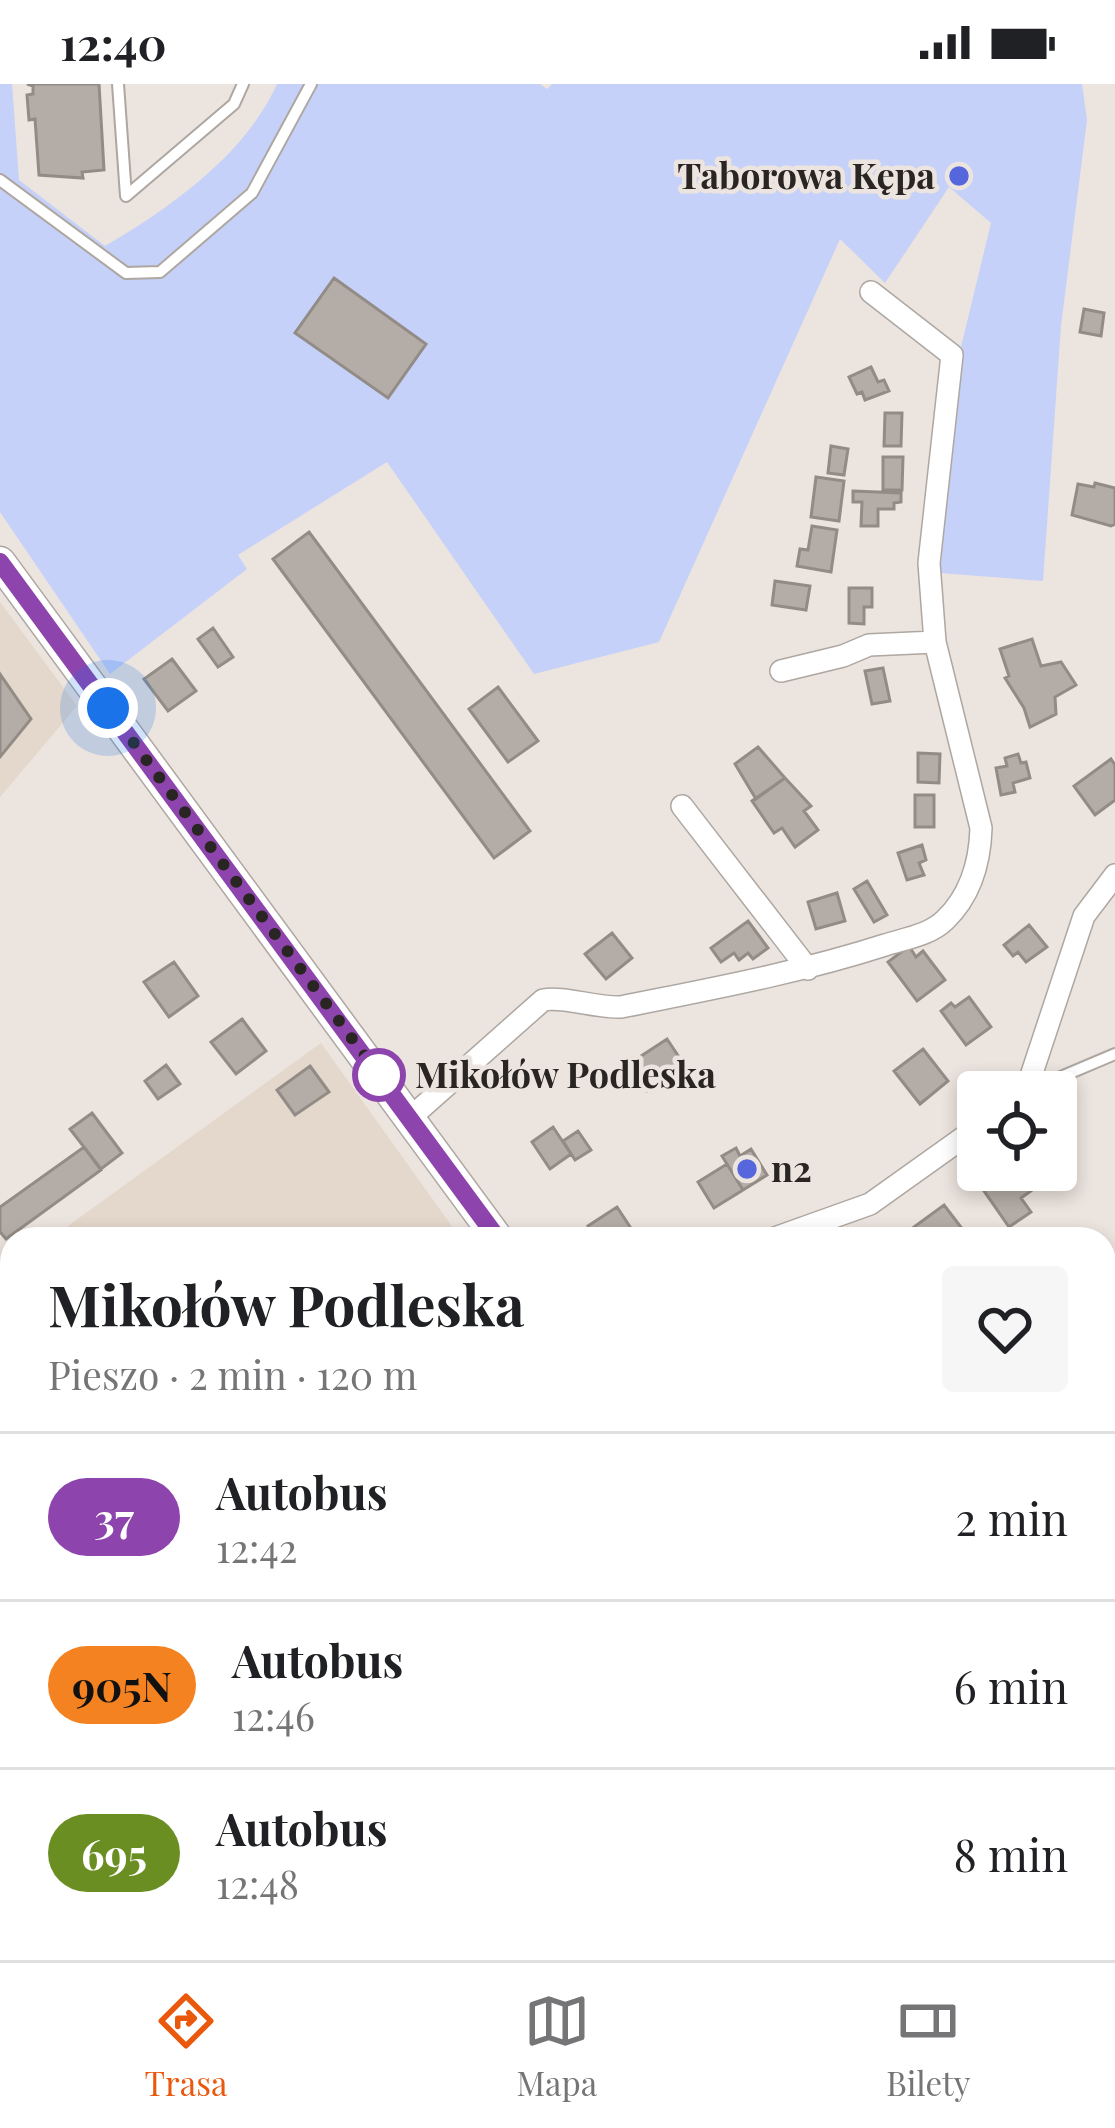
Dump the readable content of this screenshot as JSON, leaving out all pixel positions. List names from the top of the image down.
{
  "places": ["Taborowa Kępa", "Mikołów Podleska", "n2"],
  "lines": ["bus line 37"],
  "page": {
    "status": "12:40",
    "heading": ["Mikołów Podleska", "Pieszo · 2 min · 120 m"],
    "list": [
      {
        "mark": "37",
        "name": "Autobus",
        "note": "12:42",
        "value": "2 min"
      },
      {
        "mark": "905N",
        "name": "Autobus",
        "note": "12:46",
        "value": "6 min"
      },
      {
        "mark": "695",
        "name": "Autobus",
        "note": "12:48",
        "value": "8 min"
      }
    ],
    "tabs": ["Trasa", "Mapa", "Bilety"]
  }
}
